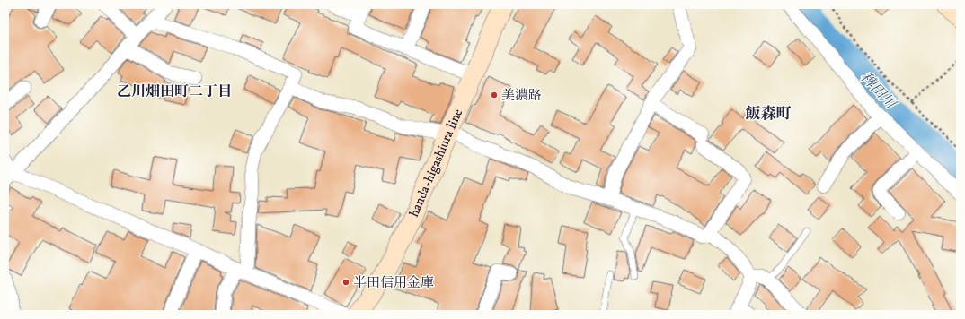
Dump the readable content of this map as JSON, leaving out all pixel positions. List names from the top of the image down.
{
  "streets": {
    "main road": ["handa-higashiura line"]
  },
  "districts": ["乙川畑田町二丁目", "飯森町"],
  "water": ["稗田川"],
  "places": ["美濃路", "半田信用金庫"]
}
